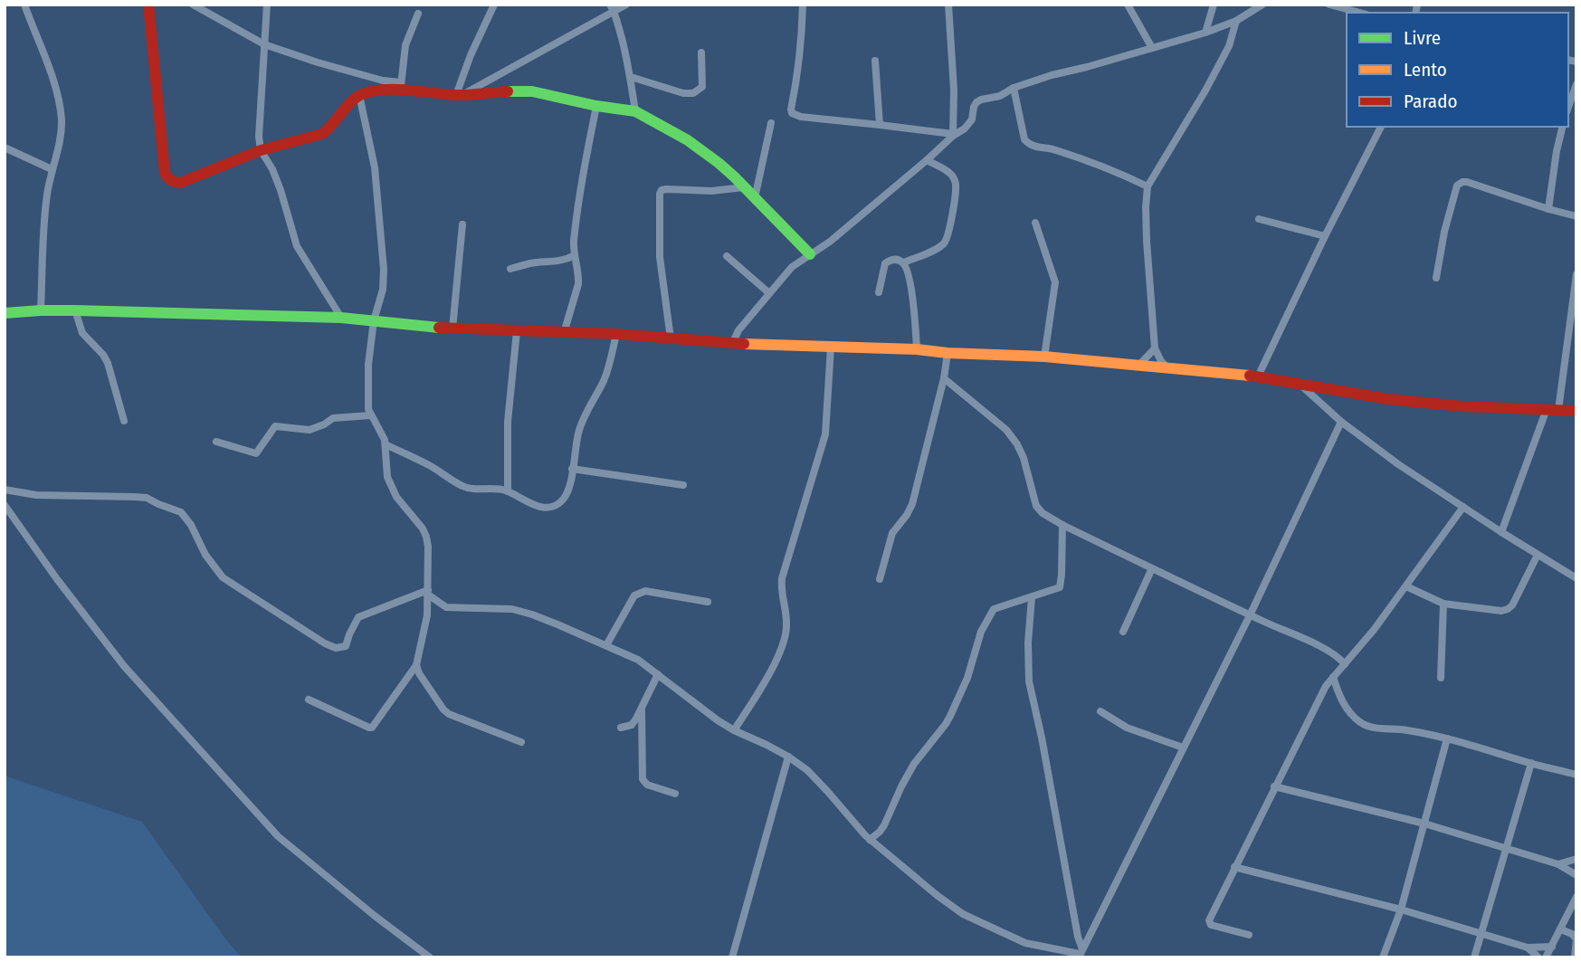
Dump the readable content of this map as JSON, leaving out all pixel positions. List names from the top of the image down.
{
  "legend": ["Livre", "Lento", "Parado"]
}
